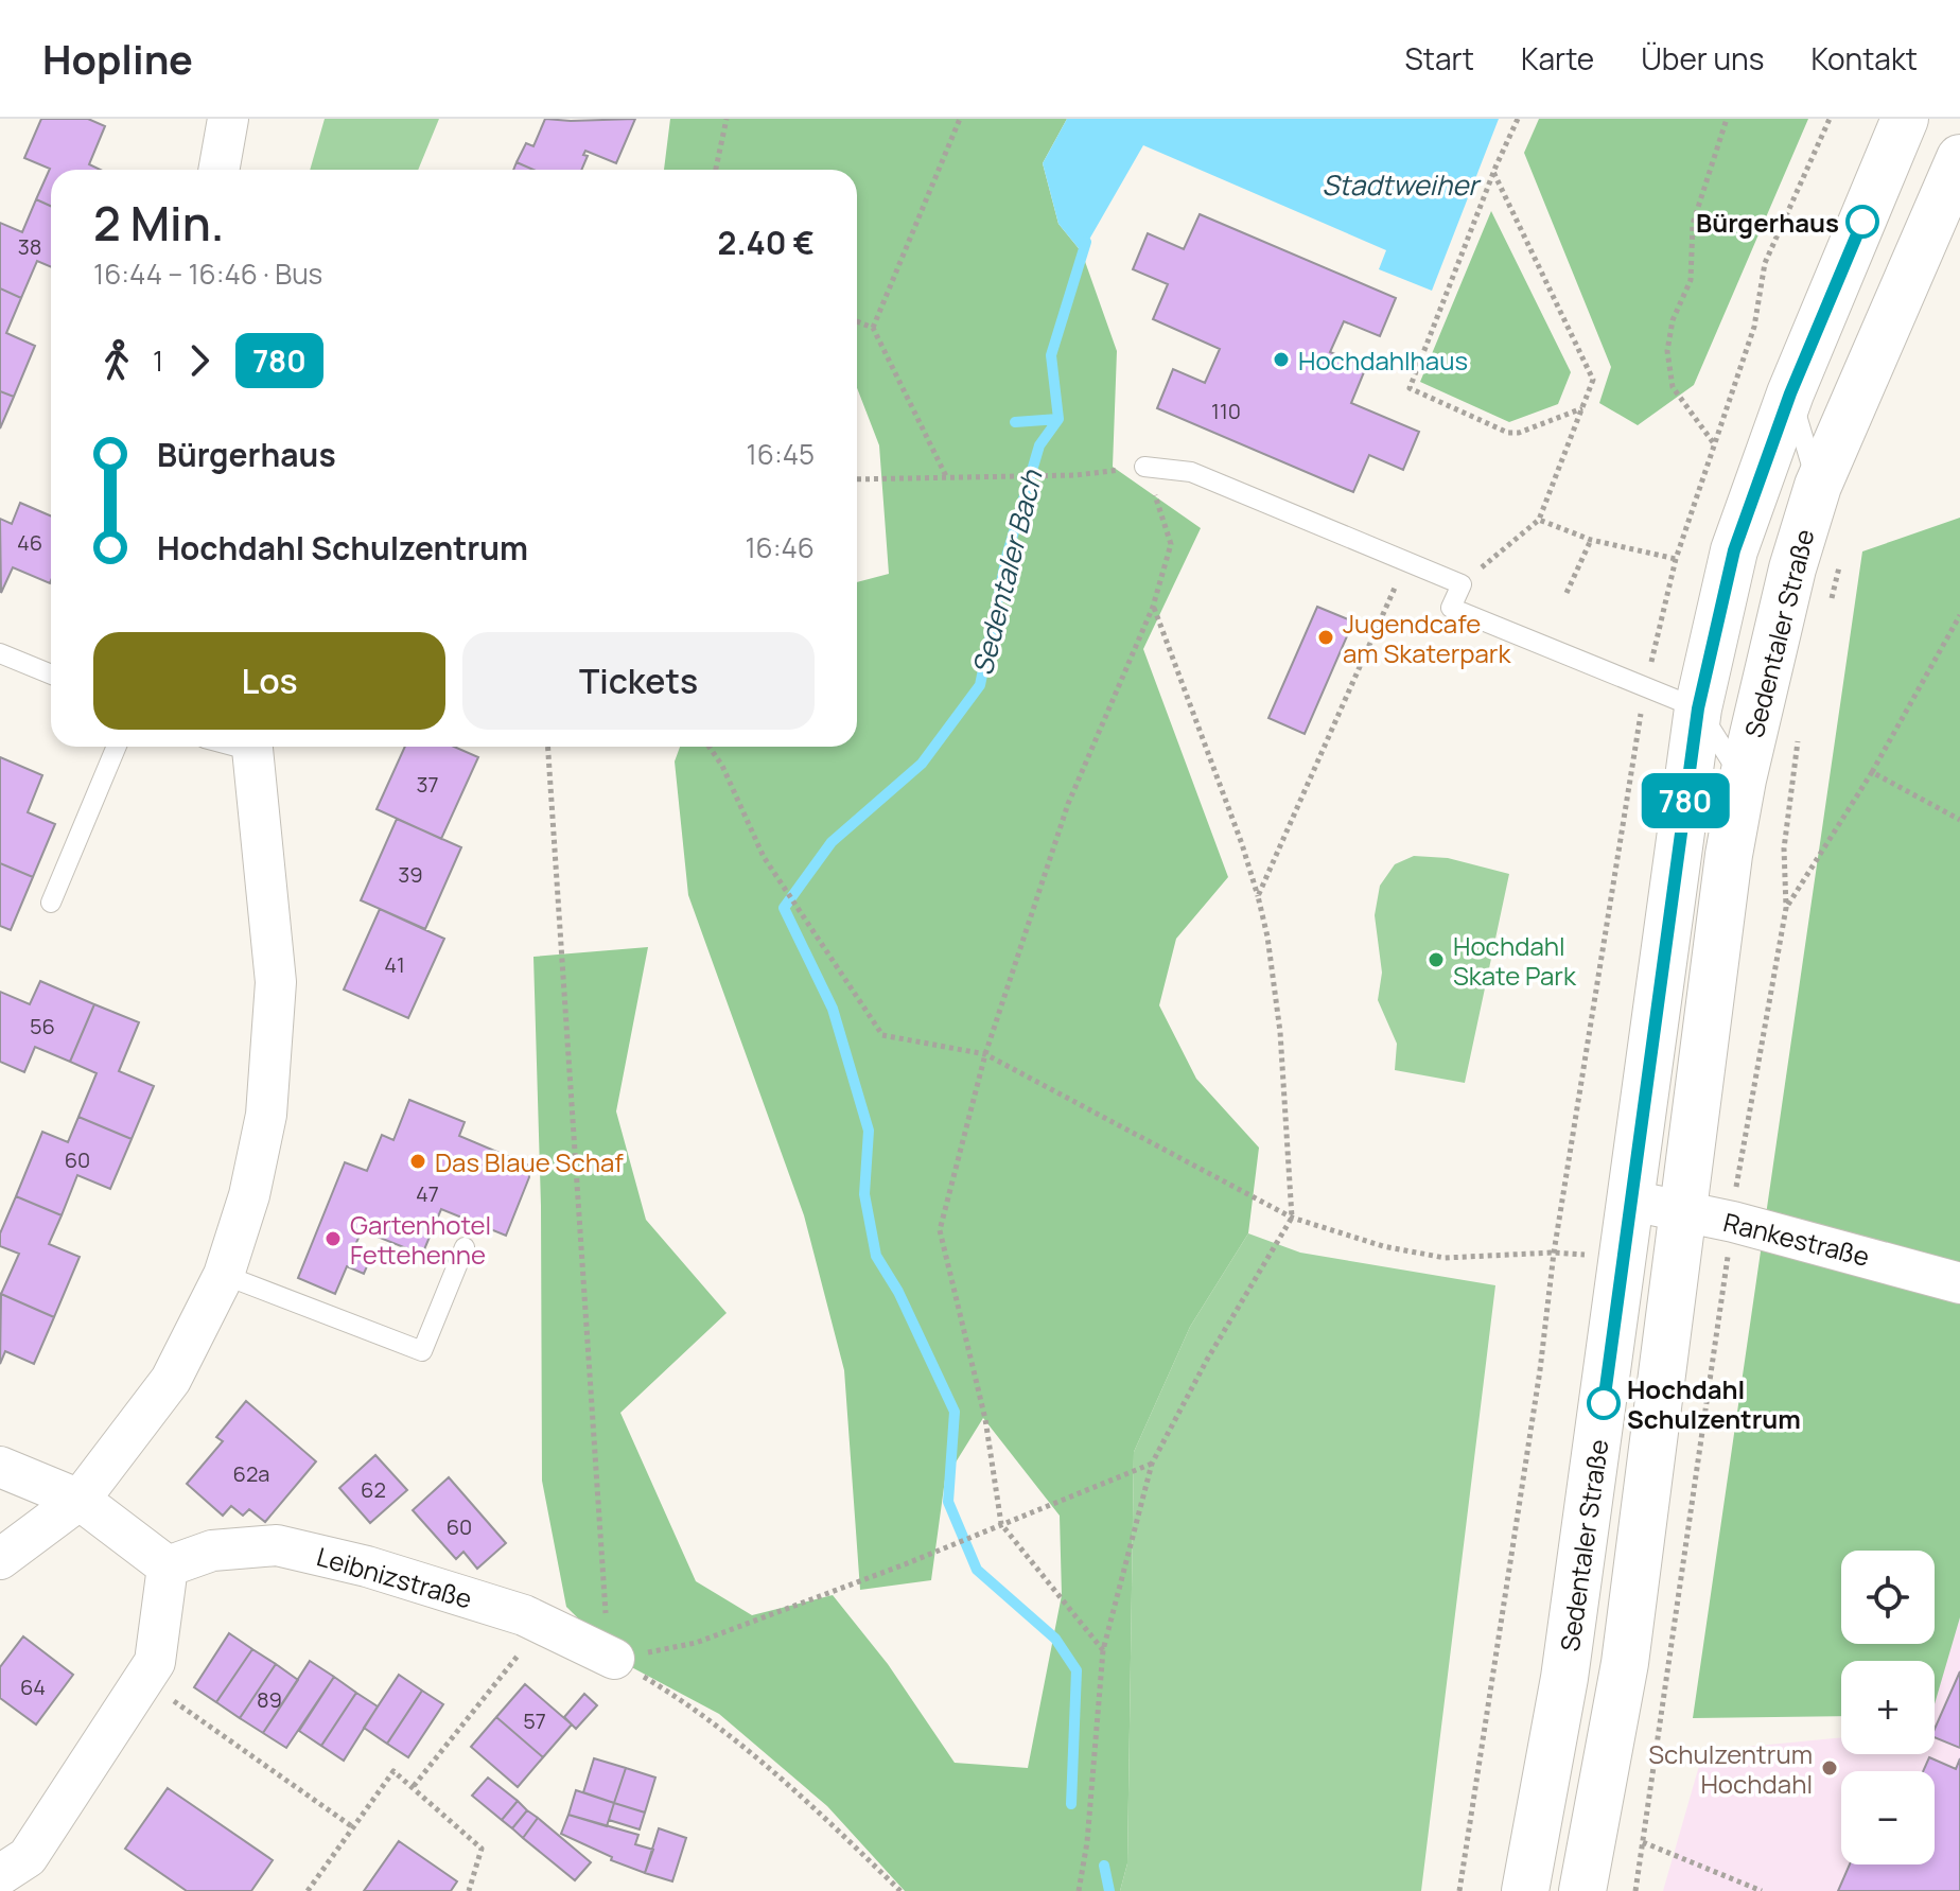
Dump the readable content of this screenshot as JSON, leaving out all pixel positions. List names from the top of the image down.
{
  "streets": {
    "street": ["Sedentaler Straße", "Rankestraße", "Leibnizstraße"]
  },
  "crossings": [
    ["Sedentaler Straße", "Rankestraße"]
  ],
  "water": ["Stadtweiher", "Sedentaler Bach"],
  "places": [
    "Bürgerhaus",
    "Hochdahlhaus",
    "Jugendcafe am Skaterpark",
    "Hochdahl Skate Park",
    "Das Blaue Schaf",
    "Gartenhotel Fettehenne",
    "Hochdahl Schulzentrum",
    "Schulzentrum Hochdahl"
  ],
  "lines": ["bus line 780"],
  "house_numbers": [
    "38",
    "110",
    "46",
    "37",
    "39",
    "41",
    "56",
    "60",
    "47",
    "62a",
    "62",
    "60",
    "64",
    "89",
    "57"
  ],
  "page": {
    "header": "Hopline",
    "nav": [
      "Start",
      "Karte",
      "Über uns",
      "Kontakt"
    ],
    "on_map": "780",
    "heading": ["2 Min.", "16:44 – 16:46 · Bus", "2.40 €"],
    "legs": ["1", "780"],
    "list": [
      {
        "name": "Bürgerhaus",
        "value": "16:45"
      },
      {
        "name": "Hochdahl Schulzentrum",
        "value": "16:46"
      }
    ],
    "buttons": ["Los", "Tickets"],
    "map_buttons": ["+", "−"]
  }
}
